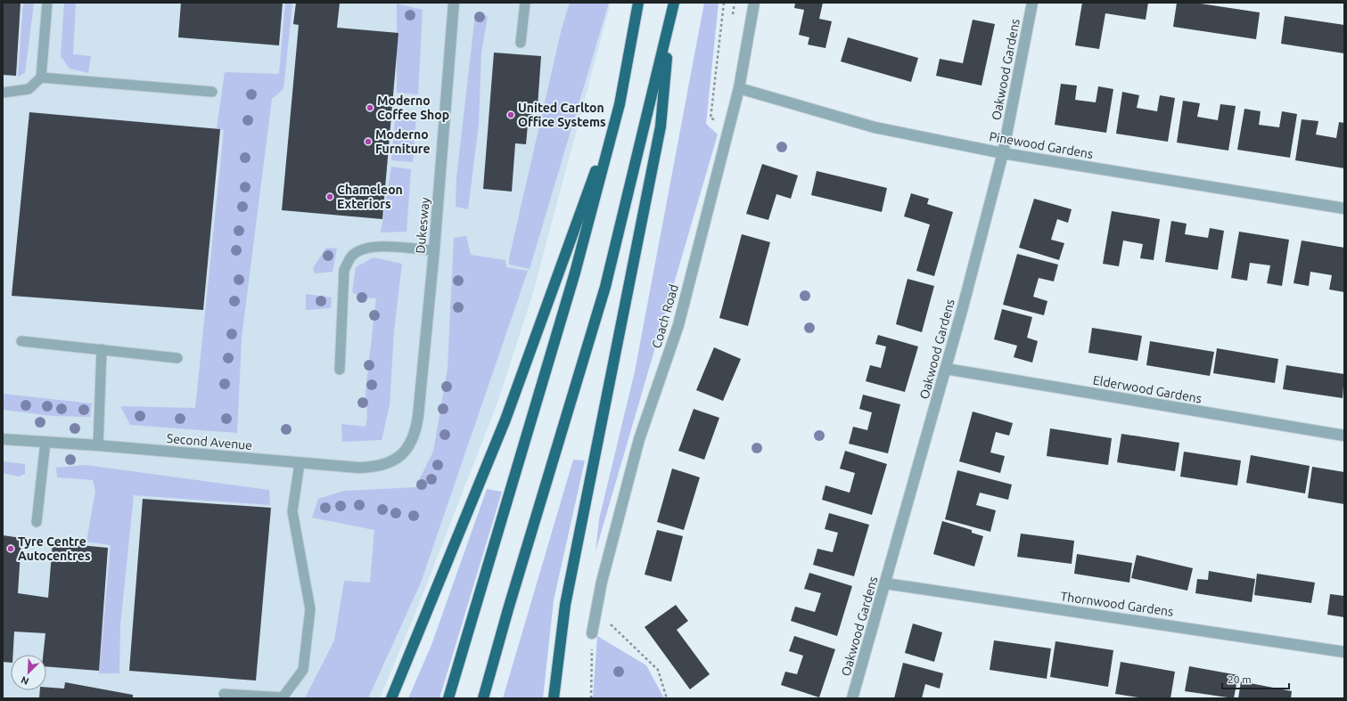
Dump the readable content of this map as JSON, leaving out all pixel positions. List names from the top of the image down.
{
  "streets": {
    "street": [
      "Oakwood Gardens",
      "Pinewood Gardens",
      "Dukesway",
      "Coach Road",
      "Elderwood Gardens",
      "Second Avenue",
      "Thornwood Gardens"
    ]
  },
  "crossings": [
    ["Oakwood Gardens", "Pinewood Gardens"],
    ["Oakwood Gardens", "Elderwood Gardens"],
    ["Oakwood Gardens", "Thornwood Gardens"],
    ["Pinewood Gardens", "Coach Road"],
    ["Dukesway", "Second Avenue"]
  ],
  "places": [
    "Moderno Coffee Shop",
    "United Carlton Office Systems",
    "Moderno Furniture",
    "Chameleon Exteriors",
    "Tyre Centre Autocentres"
  ],
  "scale_bar": "20 m",
  "north": "bottom left"
}
